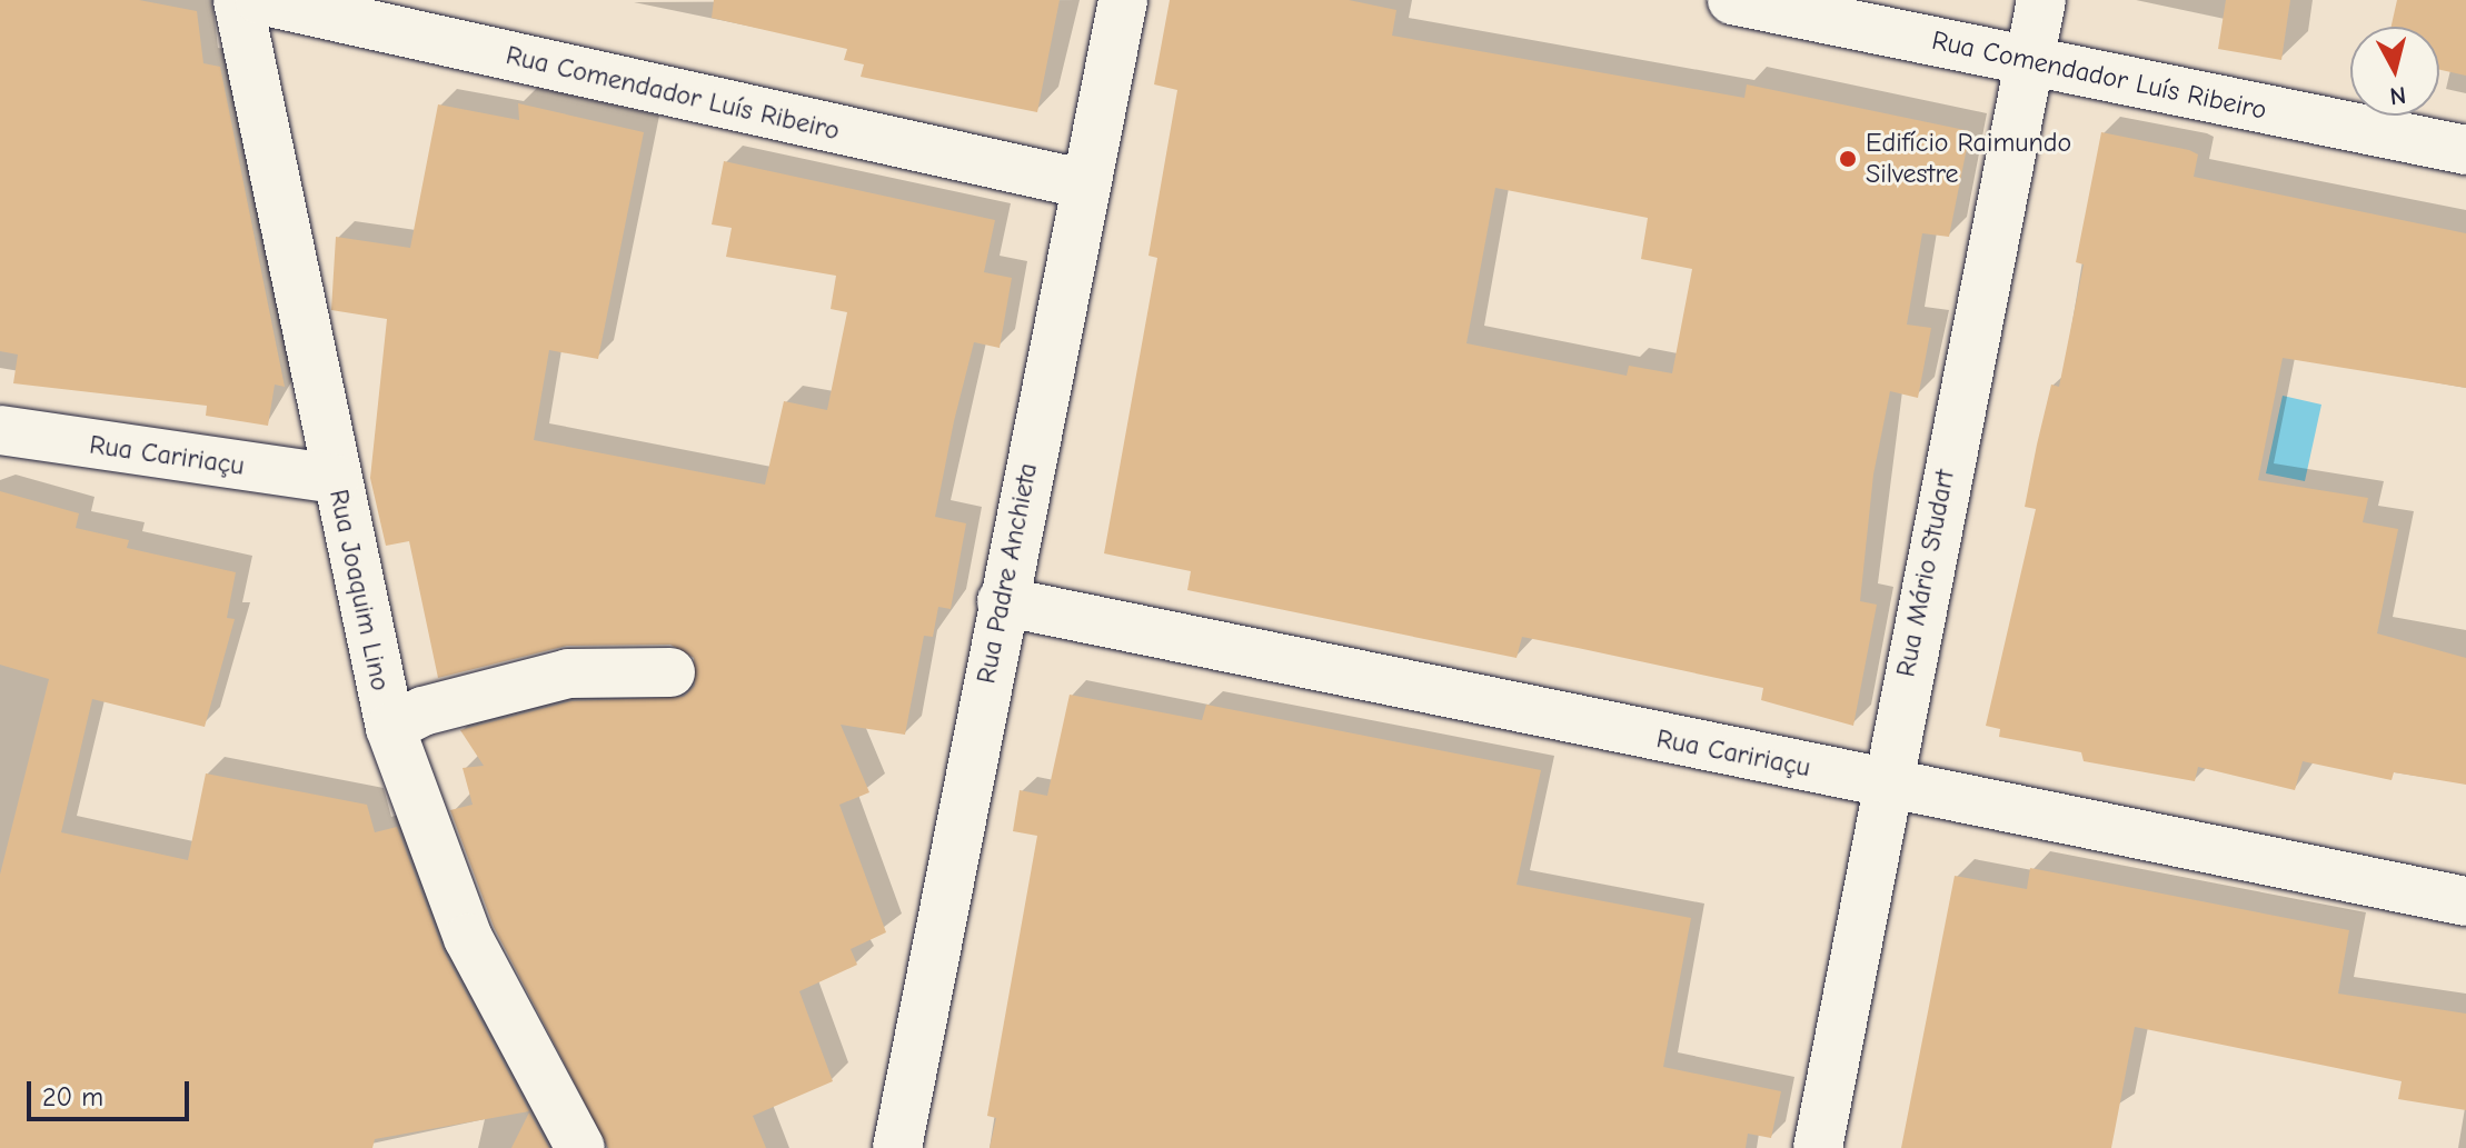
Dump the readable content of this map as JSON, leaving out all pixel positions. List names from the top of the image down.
{
  "streets": {
    "street": [
      "Rua Comendador Luís Ribeiro",
      "Rua Caririaçu",
      "Rua Padre Anchieta",
      "Rua Mário Studart",
      "Rua Joaquim Lino"
    ]
  },
  "crossings": [
    ["Rua Comendador Luís Ribeiro", "Rua Padre Anchieta"],
    ["Rua Comendador Luís Ribeiro", "Rua Mário Studart"],
    ["Rua Caririaçu", "Rua Padre Anchieta"],
    ["Rua Caririaçu", "Rua Mário Studart"],
    ["Rua Caririaçu", "Rua Joaquim Lino"]
  ],
  "places": ["Edifício Raimundo Silvestre"],
  "scale_bar": "20 m",
  "north": "bottom"
}
